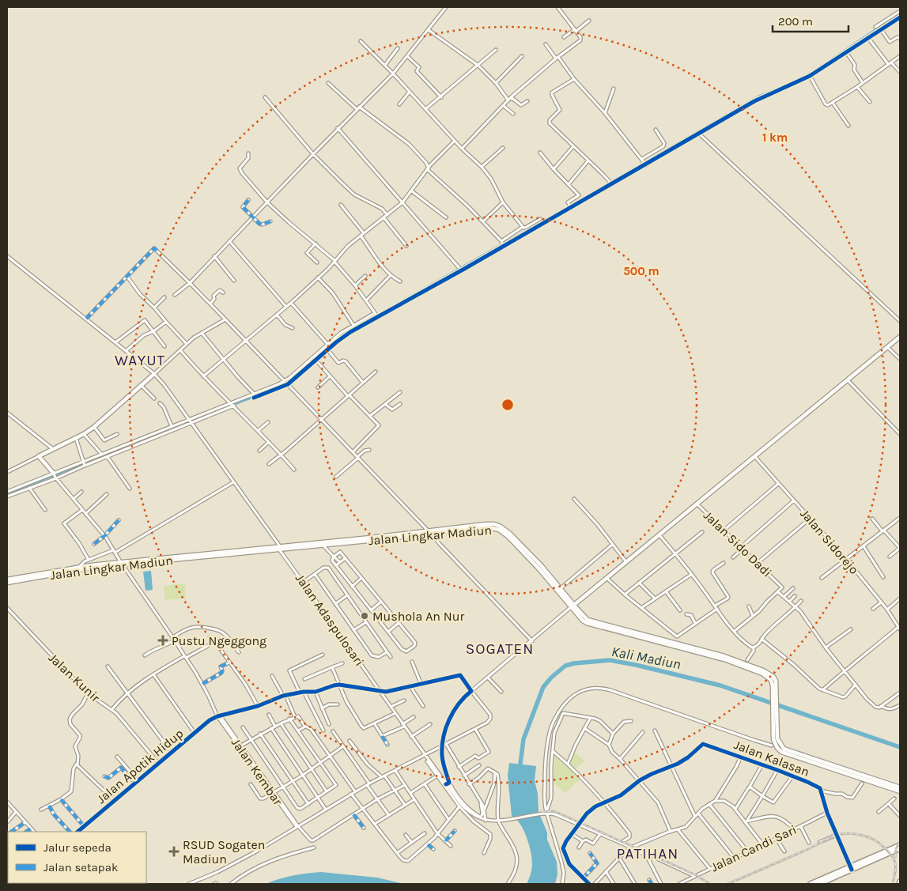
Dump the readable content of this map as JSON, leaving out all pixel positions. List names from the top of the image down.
{
  "streets": {
    "main road": ["Jalan Lingkar Madiun"],
    "street": [
      "Jalan Sidorejo",
      "Jalan Sido Dadi",
      "Jalan Adaspulosari",
      "Jalan Kunir",
      "Jalan Kalasan",
      "Jalan Apotik Hidup",
      "Jalan Kembar",
      "Jalan Candi Sari"
    ]
  },
  "crossings": [
    ["Jalan Lingkar Madiun", "Jalan Adaspulosari"],
    ["Jalan Lingkar Madiun", "Jalan Kembar"],
    ["Jalan Kunir", "Jalan Apotik Hidup"],
    ["Jalan Kalasan", "Jalan Candi Sari"],
    ["Jalan Apotik Hidup", "Jalan Kembar"]
  ],
  "districts": ["WAYUT", "SOGATEN", "PATIHAN"],
  "water": ["Kali Madiun"],
  "places": {
    "other": ["Mushola An Nur"],
    "health": ["Pustu Ngeggong", "RSUD Sogaten Madiun"]
  },
  "legend": ["Jalur sepeda", "Jalan setapak"],
  "scale_bar": "200 m",
  "rings": ["1 km", "500 m"]
}
